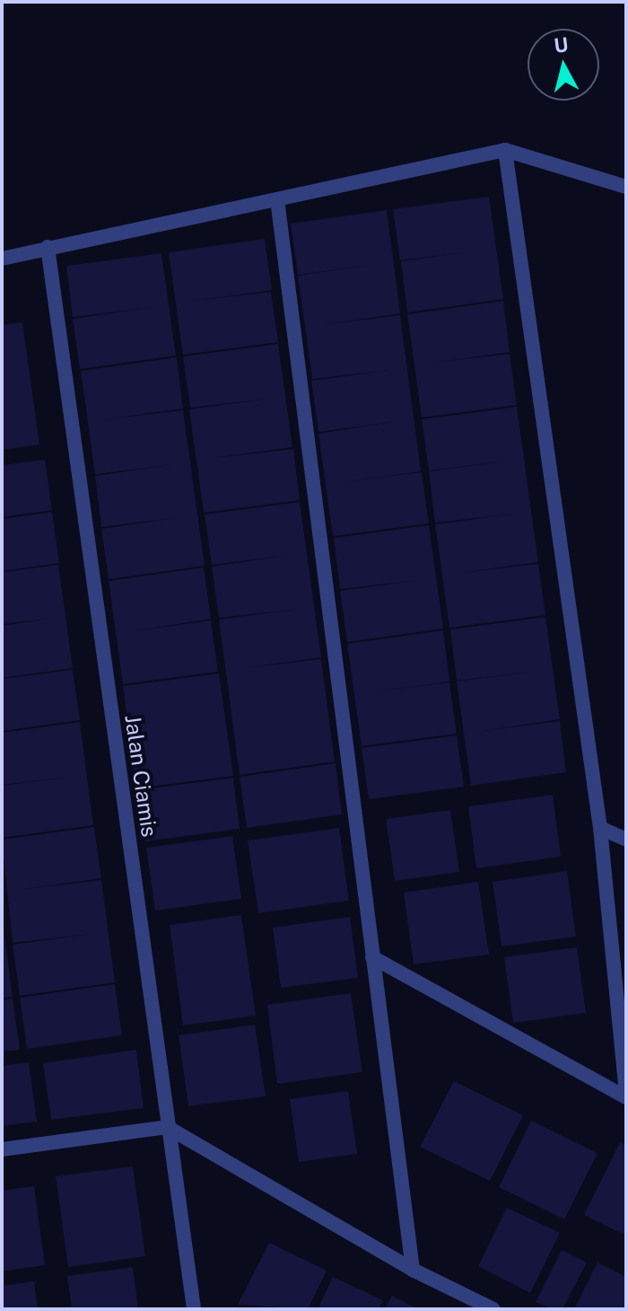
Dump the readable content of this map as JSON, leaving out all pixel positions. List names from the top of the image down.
{
  "streets": {
    "street": ["Jalan Ciamis"]
  },
  "north": "top"
}
